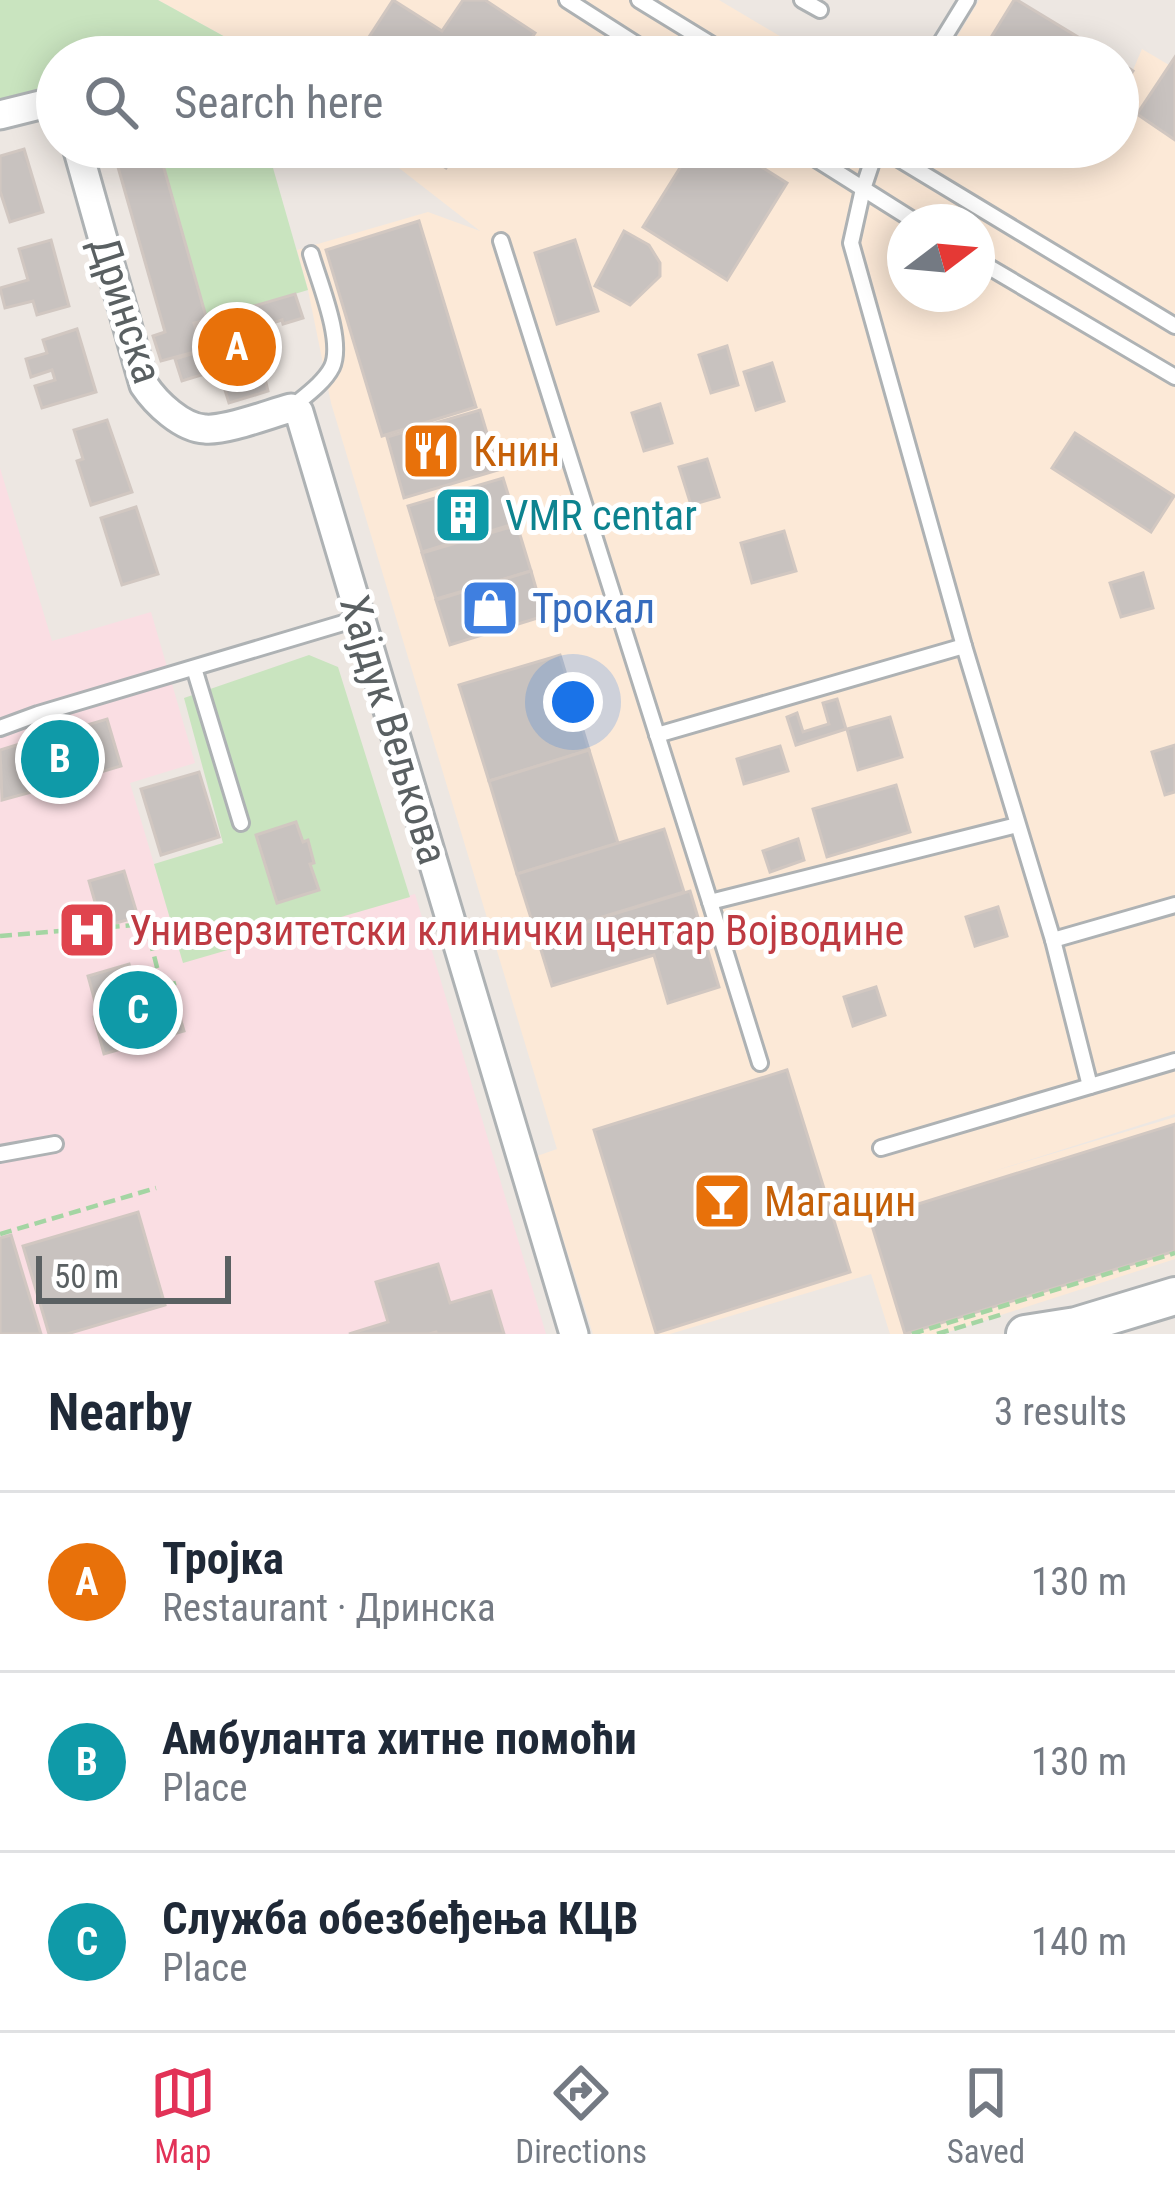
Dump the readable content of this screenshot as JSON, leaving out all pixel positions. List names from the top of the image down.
{
  "streets": {
    "street": ["Дринска", "Хајдук Вељкова"]
  },
  "crossings": [
    ["Дринска", "Хајдук Вељкова"]
  ],
  "places": {
    "restaurant": ["Книн"],
    "building": ["VMR centar"],
    "shop": ["Трокал"],
    "hospital": ["Универзитетски клинички центар Војводине"],
    "bar": ["Магацин"]
  },
  "scale_bar": "50 m",
  "north": "right",
  "page": {
    "search": "Search here",
    "pins": ["A", "B", "C"],
    "scale": "50 m",
    "heading": ["Nearby", "3 results"],
    "list": [
      {
        "mark": "A",
        "name": "Тројка",
        "note": "Restaurant · Дринска",
        "value": "130 m"
      },
      {
        "mark": "B",
        "name": "Амбуланта хитне помоћи",
        "note": "Place",
        "value": "130 m"
      },
      {
        "mark": "C",
        "name": "Служба обезбеђења КЦВ",
        "note": "Place",
        "value": "140 m"
      }
    ],
    "nav": ["Map", "Directions", "Saved"]
  }
}
